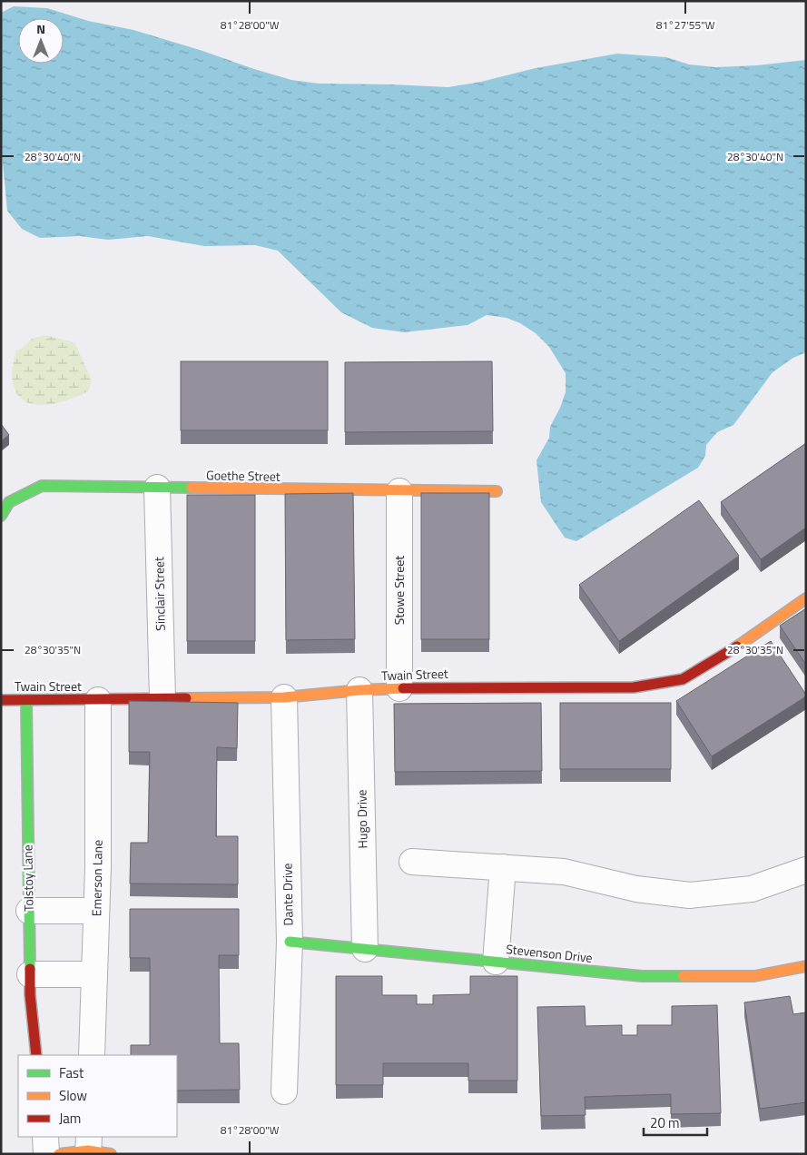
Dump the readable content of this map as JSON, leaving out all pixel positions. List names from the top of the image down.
{
  "streets": {
    "street": [
      "Goethe Street",
      "Stowe Street",
      "Sinclair Street",
      "Twain Street",
      "Hugo Drive",
      "Tolstoy Lane",
      "Emerson Lane",
      "Dante Drive",
      "Stevenson Drive"
    ]
  },
  "crossings": [
    ["Goethe Street", "Stowe Street"],
    ["Goethe Street", "Sinclair Street"],
    ["Stowe Street", "Twain Street"],
    ["Sinclair Street", "Twain Street"],
    ["Twain Street", "Hugo Drive"],
    ["Twain Street", "Tolstoy Lane"],
    ["Twain Street", "Emerson Lane"],
    ["Twain Street", "Dante Drive"],
    ["Hugo Drive", "Stevenson Drive"],
    ["Dante Drive", "Stevenson Drive"]
  ],
  "legend": ["Fast", "Slow", "Jam"],
  "scale_bar": "20 m",
  "north": "top",
  "coordinates": [
    "81°28'00\"W",
    "81°27'55\"W",
    "28°30'40\"N",
    "28°30'35\"N"
  ]
}
